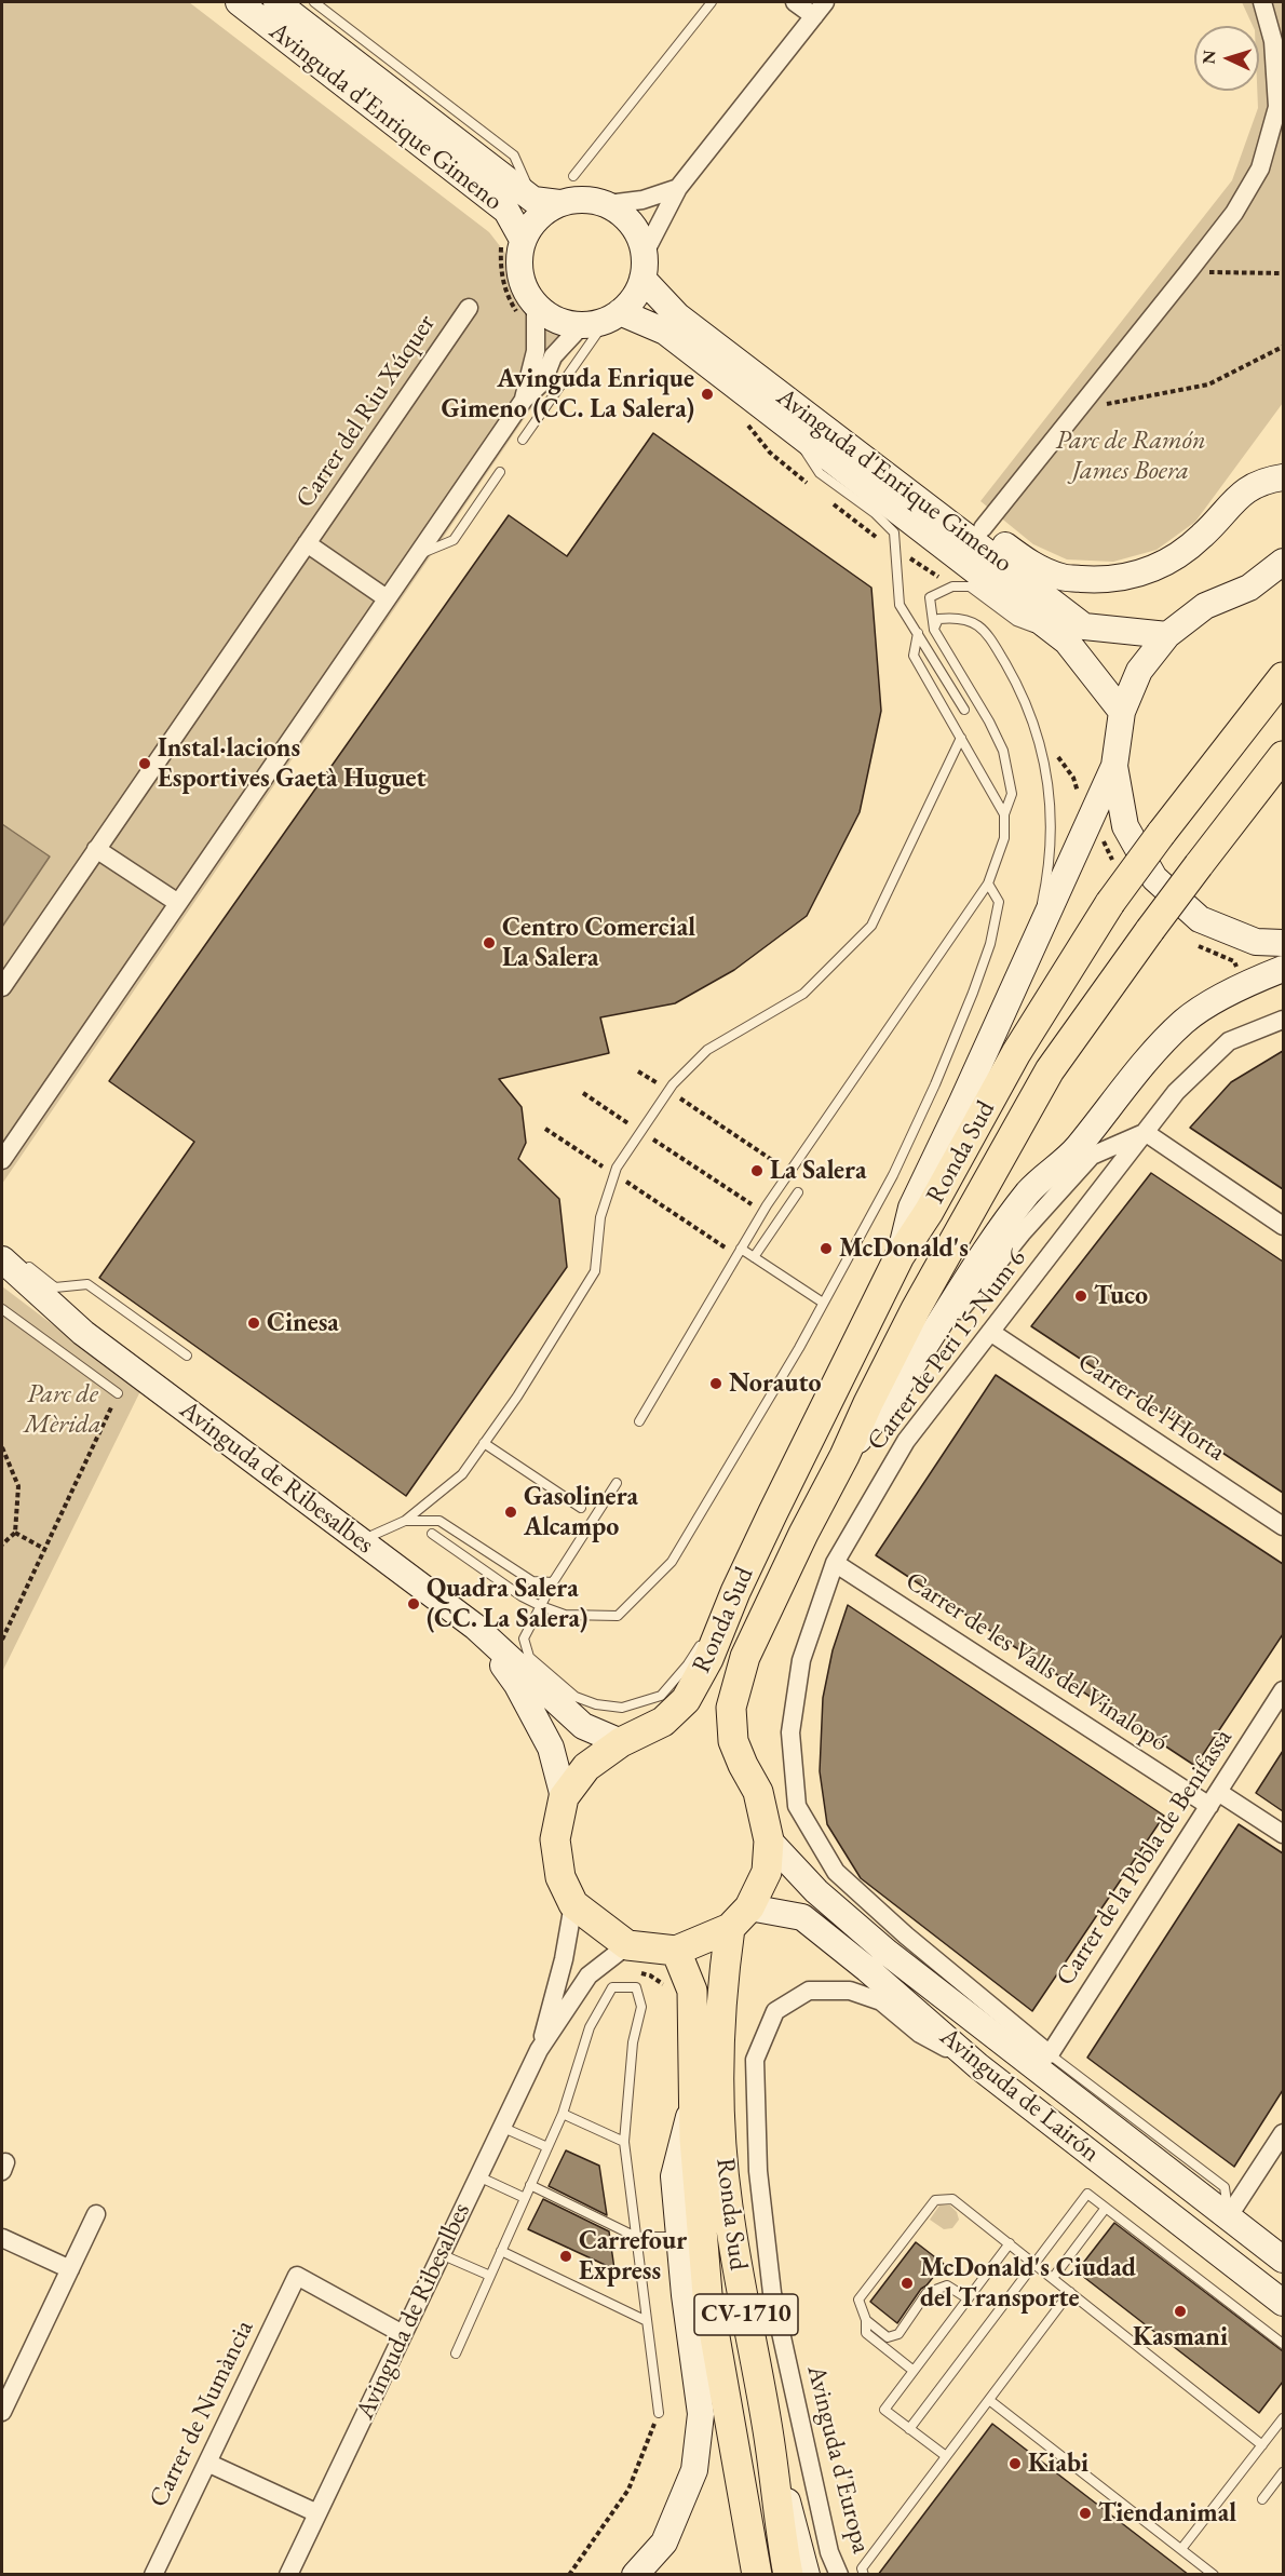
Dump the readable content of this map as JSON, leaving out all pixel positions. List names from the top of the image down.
{
  "streets": {
    "main road": [
      "Avinguda d'Enrique Gimeno",
      "Ronda Sud",
      "Avinguda de Ribesalbes",
      "Avinguda de Lairón",
      "CV-1710"
    ],
    "street": [
      "Carrer del Riu Xúquer",
      "Carrer de Peri 15 Num 6",
      "Carrer de l'Horta",
      "Carrer de les Valls del Vinalopó",
      "Carrer de la Pobla de Benifassà",
      "Carrer de Numància",
      "Avinguda d'Europa"
    ]
  },
  "crossings": [
    ["Ronda Sud", "Avinguda de Ribesalbes"],
    ["Ronda Sud", "Avinguda de Lairón"],
    ["Carrer de Peri 15 Num 6", "Carrer de l'Horta"],
    ["Carrer de Peri 15 Num 6", "Carrer de les Valls del Vinalopó"],
    ["Carrer de Peri 15 Num 6", "Avinguda de Lairón"],
    ["Avinguda de Ribesalbes", "Carrer de Numància"],
    ["Carrer de les Valls del Vinalopó", "Carrer de la Pobla de Benifassà"],
    ["Carrer de la Pobla de Benifassà", "Avinguda de Lairón"],
    ["Avinguda de Lairón", "Avinguda d'Europa"]
  ],
  "parks": ["Parc de Ramón James Boera", "Parc de Mèrida"],
  "places": [
    "Avinguda Enrique Gimeno (CC. La Salera)",
    "Instal·lacions Esportives Gaetà Huguet",
    "Centro Comercial La Salera",
    "La Salera",
    "McDonald's",
    "Tuco",
    "Cinesa",
    "Norauto",
    "Gasolinera Alcampo",
    "Quadra Salera (CC. La Salera)",
    "Carrefour Express",
    "McDonald's Ciudad del Transporte",
    "Kasmani",
    "Kiabi",
    "Tiendanimal"
  ],
  "north": "left"
}
